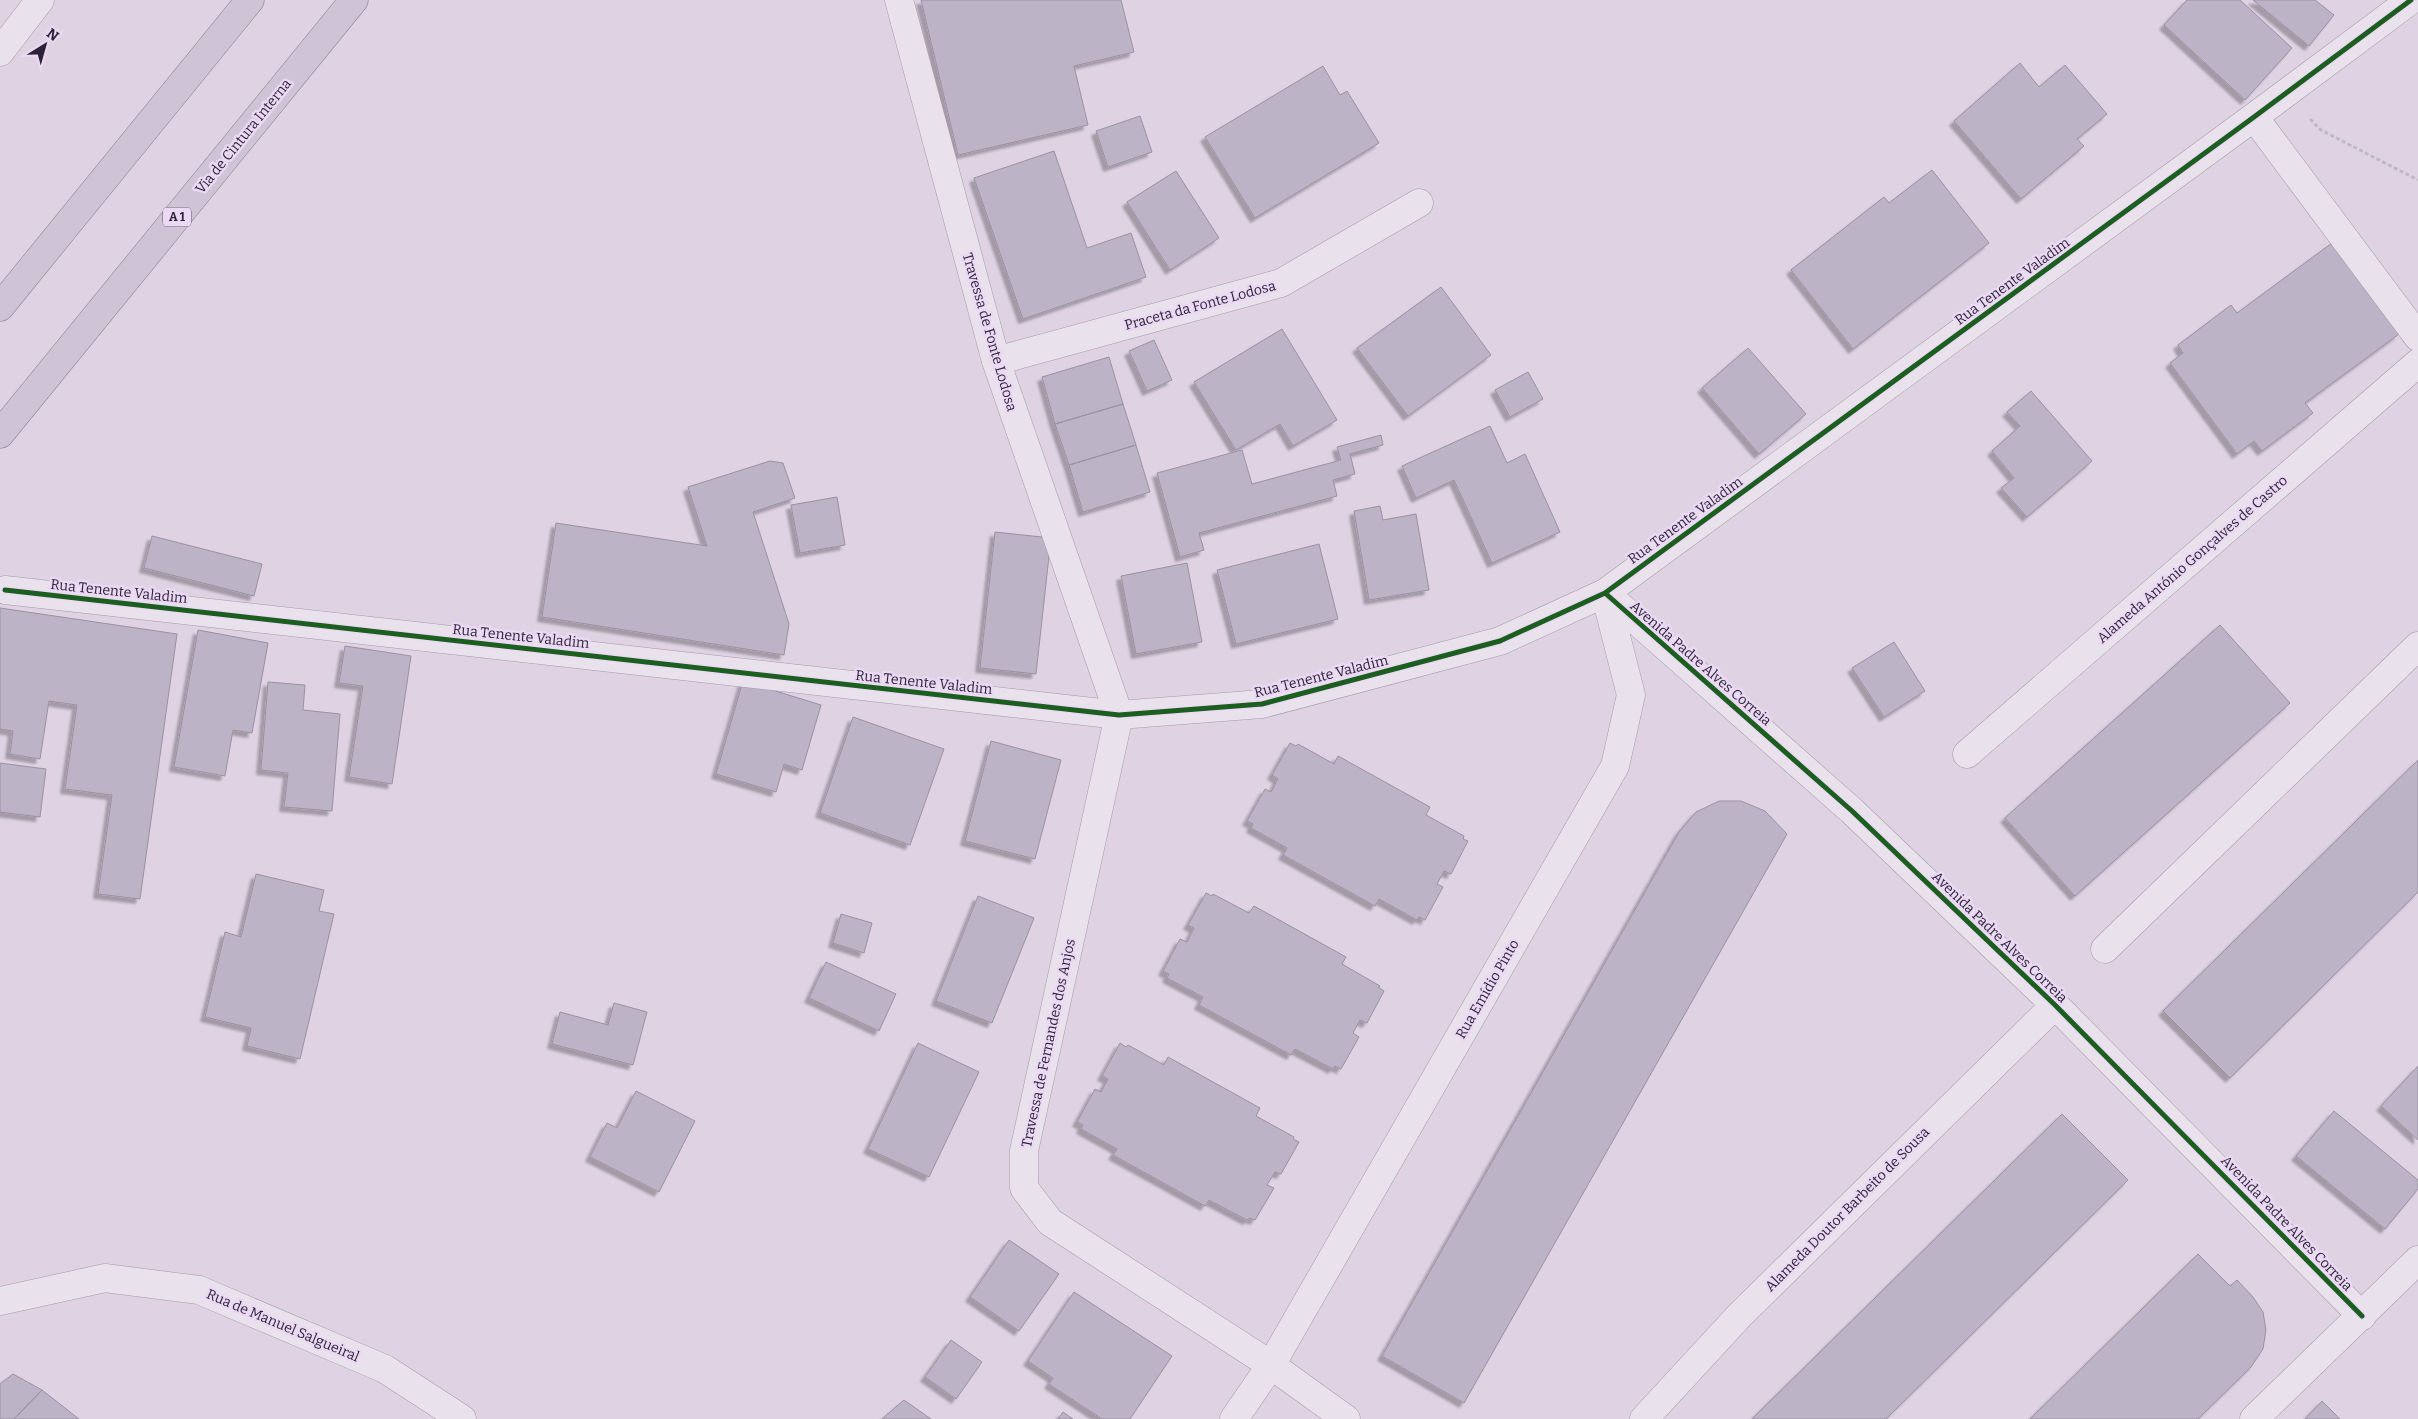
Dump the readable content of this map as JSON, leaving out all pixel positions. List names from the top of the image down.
{
  "streets": {
    "highway": ["Via de Cintura Interna", "A 1"],
    "street": [
      "Rua Tenente Valadim",
      "Praceta da Fonte Lodosa",
      "Travessa de Fonte Lodosa",
      "Alameda António Gonçalves de Castro",
      "Avenida Padre Alves Correia",
      "Rua Emídio Pinto",
      "Travessa de Fernandes dos Anjos",
      "Alameda Doutor Barbeito de Sousa",
      "Rua de Manuel Salgueiral"
    ]
  },
  "crossings": [
    ["Rua Tenente Valadim", "Travessa de Fonte Lodosa"],
    ["Rua Tenente Valadim", "Avenida Padre Alves Correia"],
    ["Rua Tenente Valadim", "Rua Emídio Pinto"],
    ["Rua Tenente Valadim", "Travessa de Fernandes dos Anjos"],
    ["Praceta da Fonte Lodosa", "Travessa de Fonte Lodosa"],
    ["Travessa de Fonte Lodosa", "Travessa de Fernandes dos Anjos"],
    ["Avenida Padre Alves Correia", "Rua Emídio Pinto"],
    ["Avenida Padre Alves Correia", "Alameda Doutor Barbeito de Sousa"],
    ["Rua Emídio Pinto", "Travessa de Fernandes dos Anjos"]
  ],
  "north": "top right"
}
